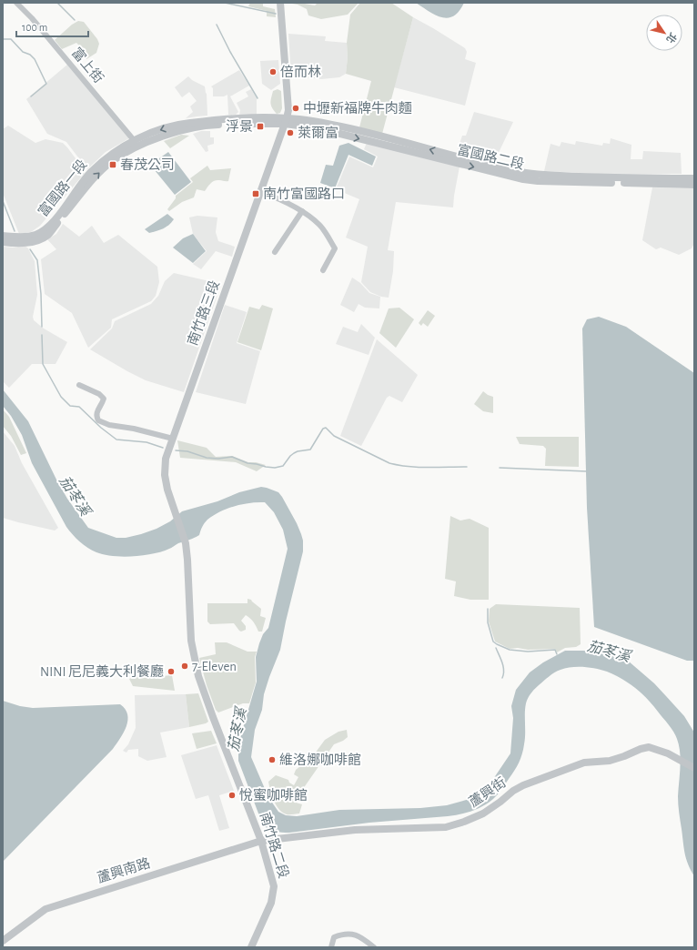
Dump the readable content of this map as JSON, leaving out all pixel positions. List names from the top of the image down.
{
  "streets": {
    "street": [
      "富上街",
      "富國路二段",
      "富國路一段",
      "南竹路三段",
      "蘆興街",
      "南竹路二段",
      "蘆興南路"
    ]
  },
  "crossings": [
    ["富上街", "富國路一段"],
    ["富國路二段", "富國路一段"],
    ["富國路二段", "南竹路三段"],
    ["富國路一段", "南竹路三段"],
    ["南竹路三段", "南竹路二段"],
    ["蘆興街", "南竹路二段"],
    ["蘆興街", "蘆興南路"],
    ["南竹路二段", "蘆興南路"]
  ],
  "water": ["茄苳溪"],
  "places": {
    "other": [
      "倍而林",
      "中壢新福牌牛肉麵",
      "萊爾富",
      "7-Eleven",
      "NINI 尼尼義大利餐廳",
      "維洛娜咖啡館",
      "悅蜜咖啡館"
    ],
    "transit": ["浮景", "春茂公司", "南竹富國路口"]
  },
  "scale_bar": "100 m",
  "north": "bottom right"
}
